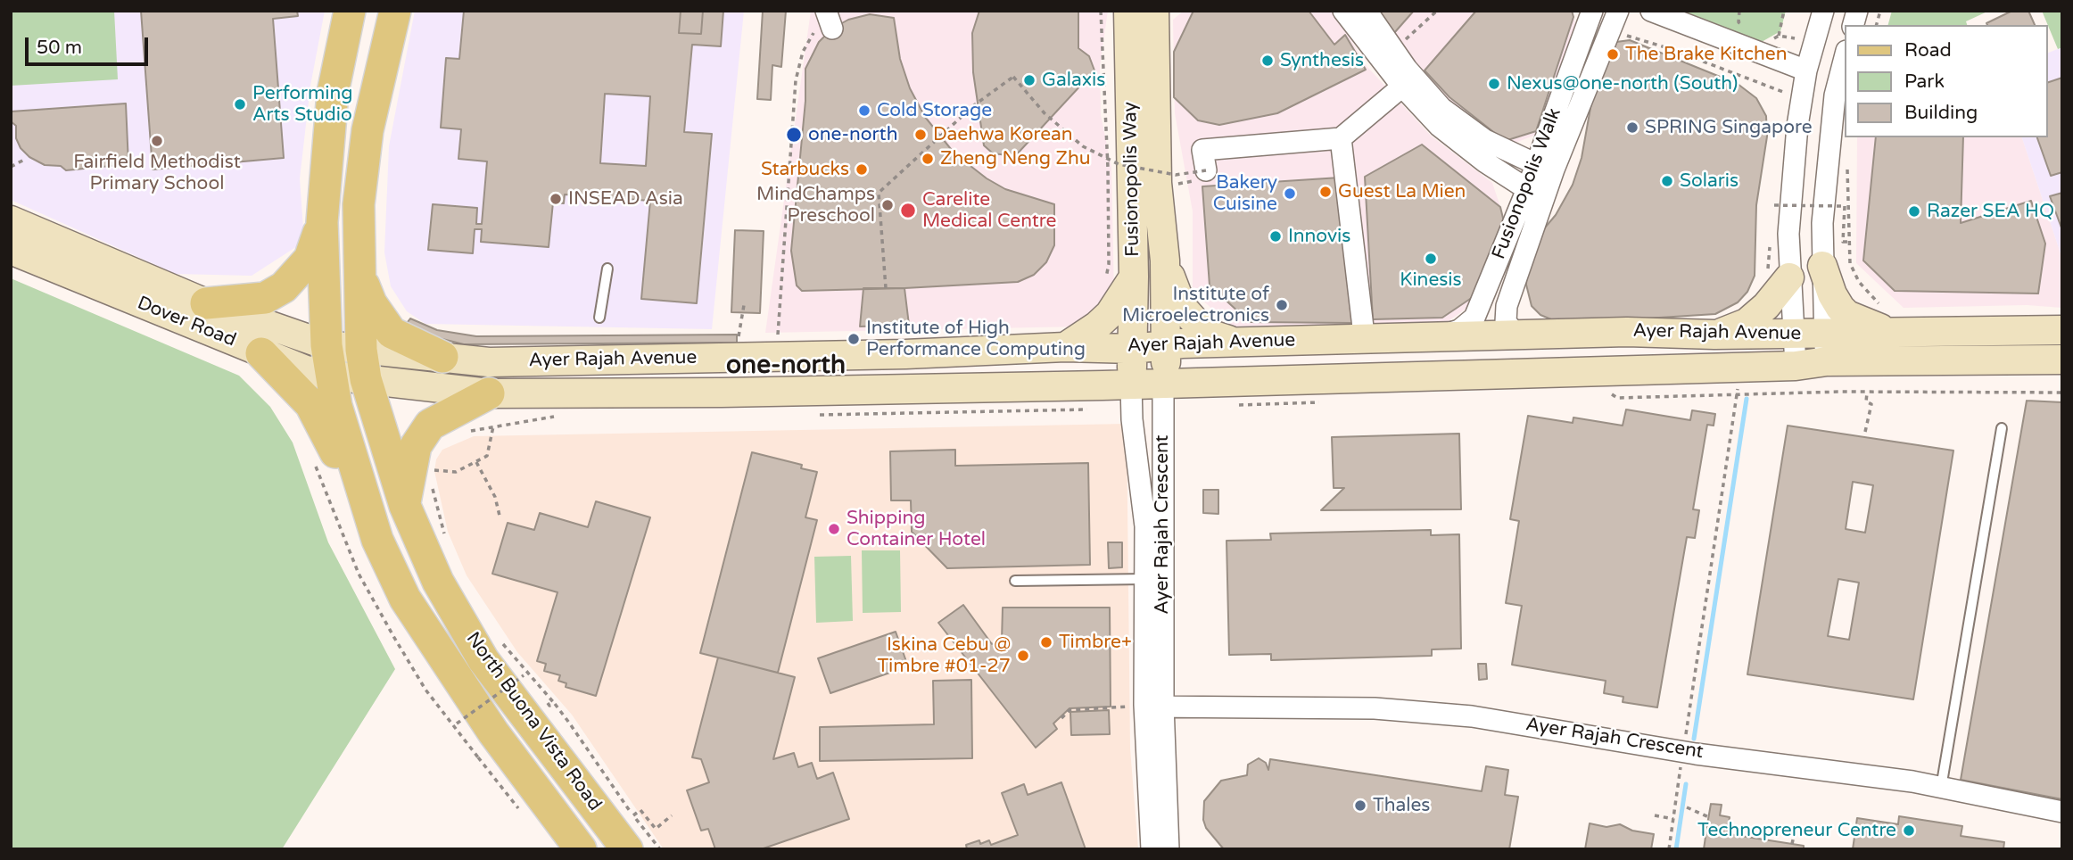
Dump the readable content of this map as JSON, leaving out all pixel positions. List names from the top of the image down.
{
  "streets": {
    "main road": ["North Buona Vista Road"],
    "street": [
      "Fusionopolis Way",
      "Fusionopolis Walk",
      "Dover Road",
      "Ayer Rajah Avenue",
      "Ayer Rajah Crescent"
    ]
  },
  "crossings": [
    ["Fusionopolis Way", "Ayer Rajah Avenue"],
    ["Fusionopolis Way", "Ayer Rajah Crescent"],
    ["Fusionopolis Walk", "Ayer Rajah Avenue"],
    ["Dover Road", "Ayer Rajah Avenue"],
    ["Dover Road", "North Buona Vista Road"],
    ["Ayer Rajah Avenue", "Ayer Rajah Crescent"],
    ["Ayer Rajah Avenue", "North Buona Vista Road"]
  ],
  "districts": ["one-north"],
  "places": [
    "The Brake Kitchen",
    "Synthesis",
    "Galaxis",
    "Nexus@one-north (South)",
    "Performing Arts Studio",
    "Cold Storage",
    "SPRING Singapore",
    "one-north",
    "Daehwa Korean",
    "Fairfield Methodist Primary School",
    "Zheng Neng Zhu",
    "Starbucks",
    "Solaris",
    "Guest La Mien",
    "Bakery Cuisine",
    "INSEAD Asia",
    "MindChamps Preschool",
    "Carelite Medical Centre",
    "Razer SEA HQ",
    "Innovis",
    "Kinesis",
    "Institute of Microelectronics",
    "Institute of High Performance Computing",
    "Shipping Container Hotel",
    "Timbre+",
    "Iskina Cebu @ Timbre #01-27",
    "Thales",
    "Technopreneur Centre"
  ],
  "legend": ["Road", "Park", "Building"],
  "scale_bar": "50 m"
}
